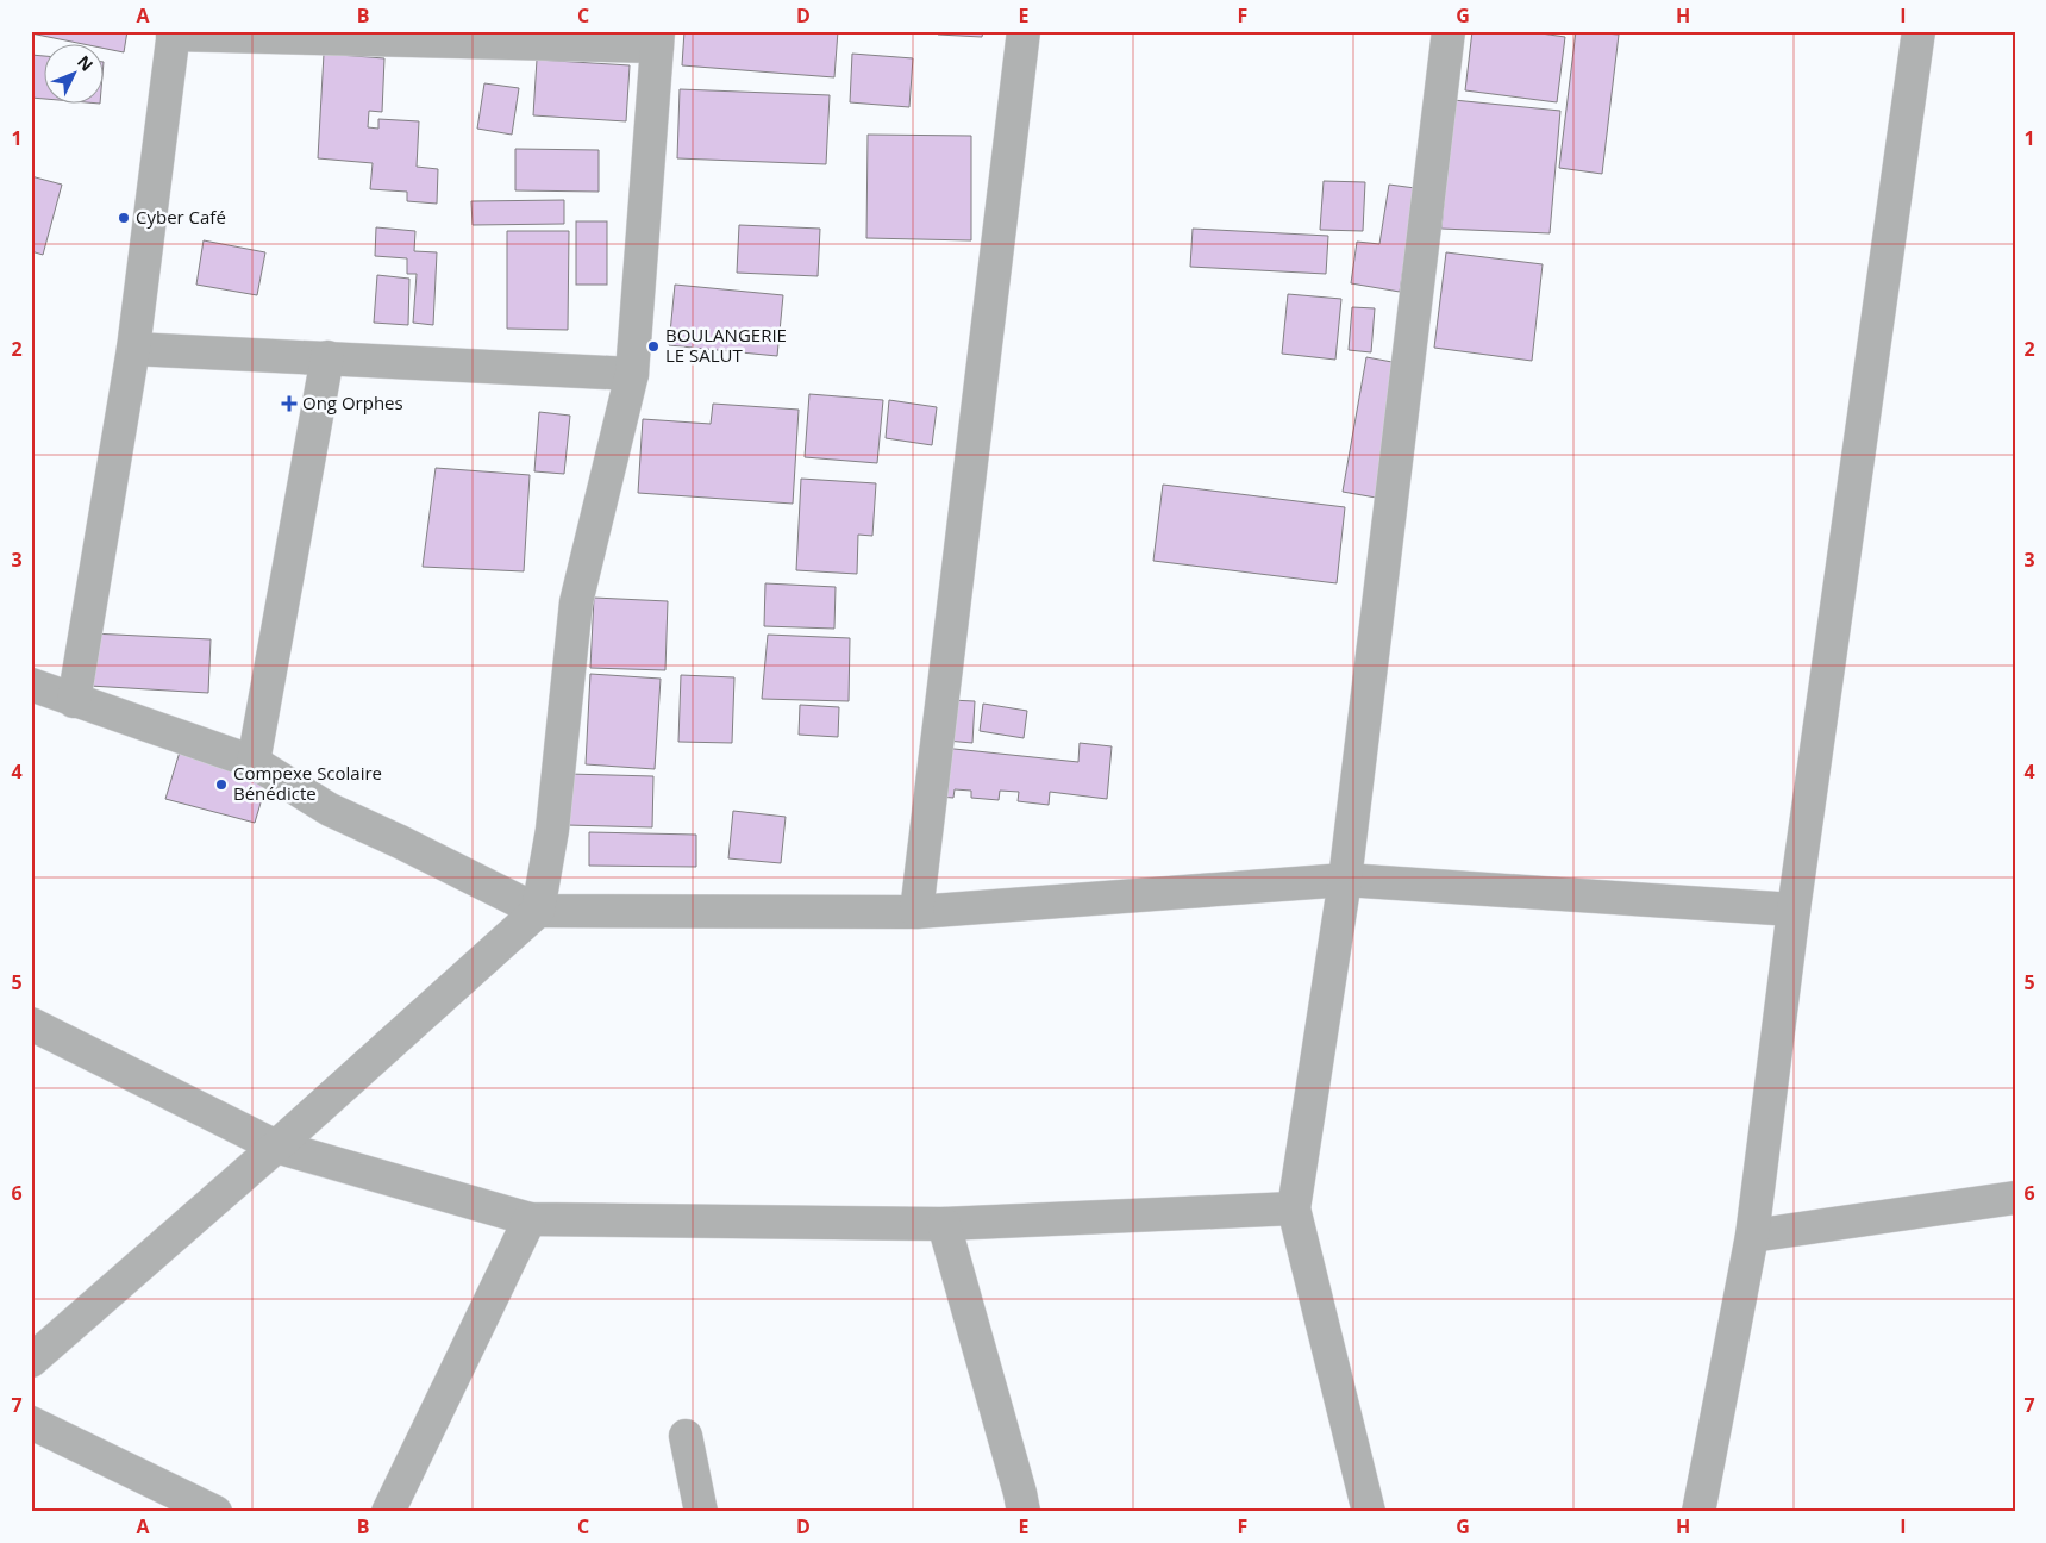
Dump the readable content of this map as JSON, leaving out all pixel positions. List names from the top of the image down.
{
  "places": {
    "other": ["Cyber Café", "BOULANGERIE LE SALUT", "Compexe Scolaire Bénédicte"],
    "health": ["Ong Orphes"]
  },
  "north": "top right",
  "grid": {
    "columns": [
      "A",
      "B",
      "C",
      "D",
      "E",
      "F",
      "G",
      "H",
      "I"
    ],
    "rows": [
      "1",
      "2",
      "3",
      "4",
      "5",
      "6",
      "7"
    ]
  }
}
